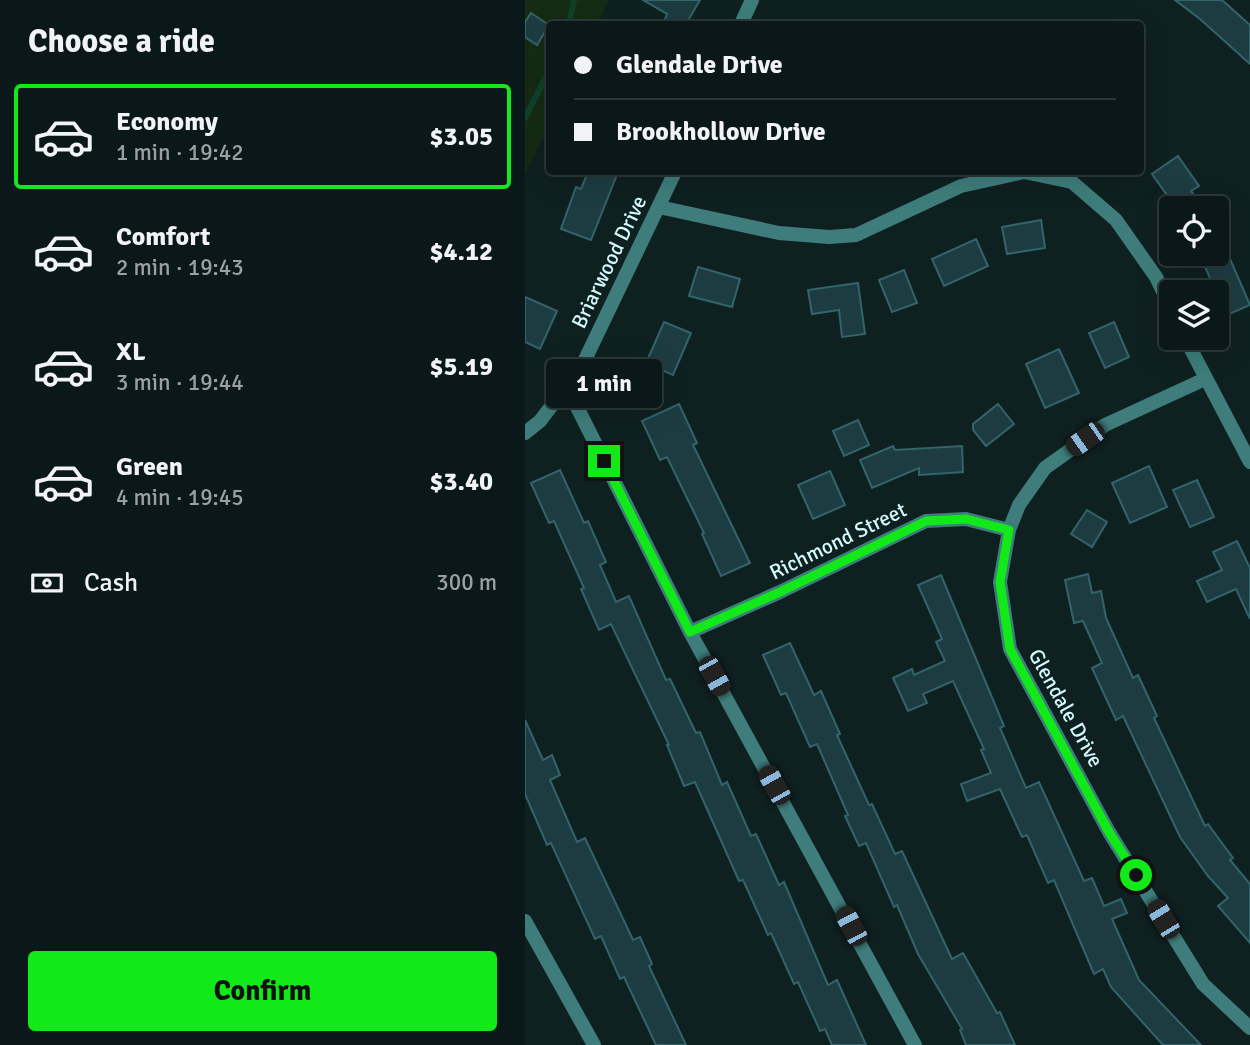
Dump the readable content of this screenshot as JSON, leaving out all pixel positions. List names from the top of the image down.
{
  "streets": {
    "street": ["Briarwood Drive", "Richmond Street", "Glendale Drive"]
  },
  "crossings": [
    ["Richmond Street", "Glendale Drive"]
  ],
  "page": {
    "heading": "Choose a ride",
    "banner": ["Glendale Drive", "Brookhollow Drive"],
    "list": [
      {
        "name": "Economy",
        "note": "1 min · 19:42",
        "value": "$3.05"
      },
      {
        "name": "Comfort",
        "note": "2 min · 19:43",
        "value": "$4.12"
      },
      {
        "name": "XL",
        "note": "3 min · 19:44",
        "value": "$5.19"
      },
      {
        "name": "Green",
        "note": "4 min · 19:45",
        "value": "$3.40"
      }
    ],
    "bubble": "1 min",
    "pay": ["Cash", "300 m"],
    "buttons": "Confirm"
  }
}
